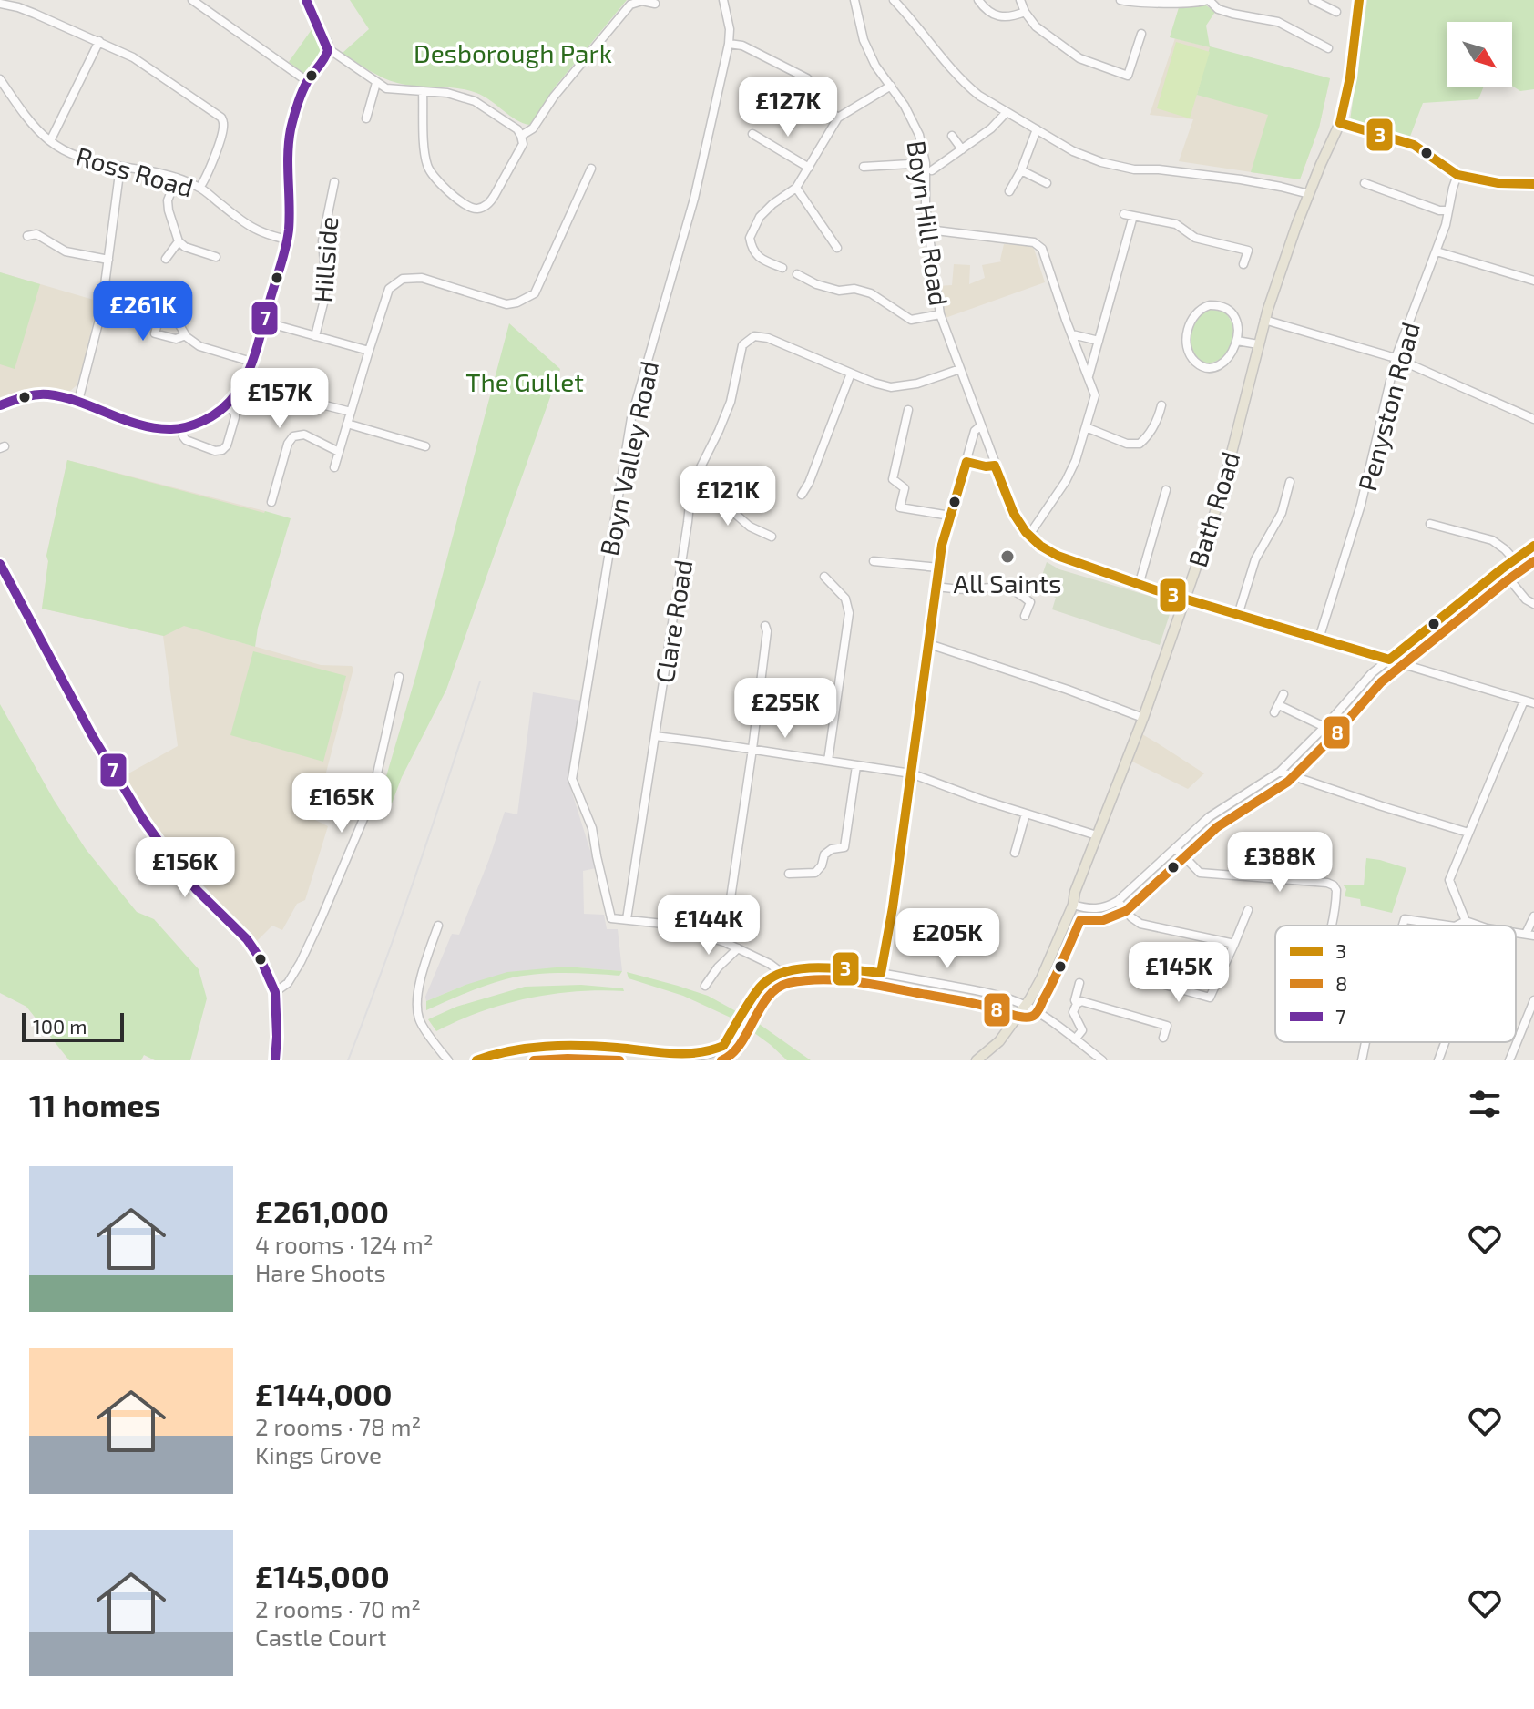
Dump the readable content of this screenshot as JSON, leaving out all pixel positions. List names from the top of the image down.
{
  "streets": {
    "main road": ["Bath Road"],
    "street": [
      "Ross Road",
      "Boyn Hill Road",
      "Hillside",
      "Penyston Road",
      "Boyn Valley Road",
      "Clare Road"
    ]
  },
  "crossings": [
    ["Boyn Hill Road", "Penyston Road"],
    ["Boyn Hill Road", "Bath Road"],
    ["Boyn Hill Road", "Clare Road"],
    ["Boyn Valley Road", "Clare Road"]
  ],
  "parks": ["Desborough Park", "The Gullet"],
  "places": ["All Saints"],
  "lines": ["transit line 3", "transit line 7", "transit line 8"],
  "legend": ["3", "8", "7"],
  "scale_bar": "100 m",
  "north": "bottom right",
  "page": {
    "price": [
      "£127K",
      "£261K",
      "£157K",
      "£121K",
      "£255K",
      "£165K",
      "£388K",
      "£156K",
      "£144K",
      "£205K",
      "£145K"
    ],
    "scale": "100 m",
    "heading": "11 homes",
    "list": [
      {
        "name": "£261,000",
        "note": "4 rooms · 124 m² · Hare Shoots"
      },
      {
        "name": "£144,000",
        "note": "2 rooms · 78 m² · Kings Grove"
      },
      {
        "name": "£145,000",
        "note": "2 rooms · 70 m² · Castle Court"
      }
    ]
  }
}
